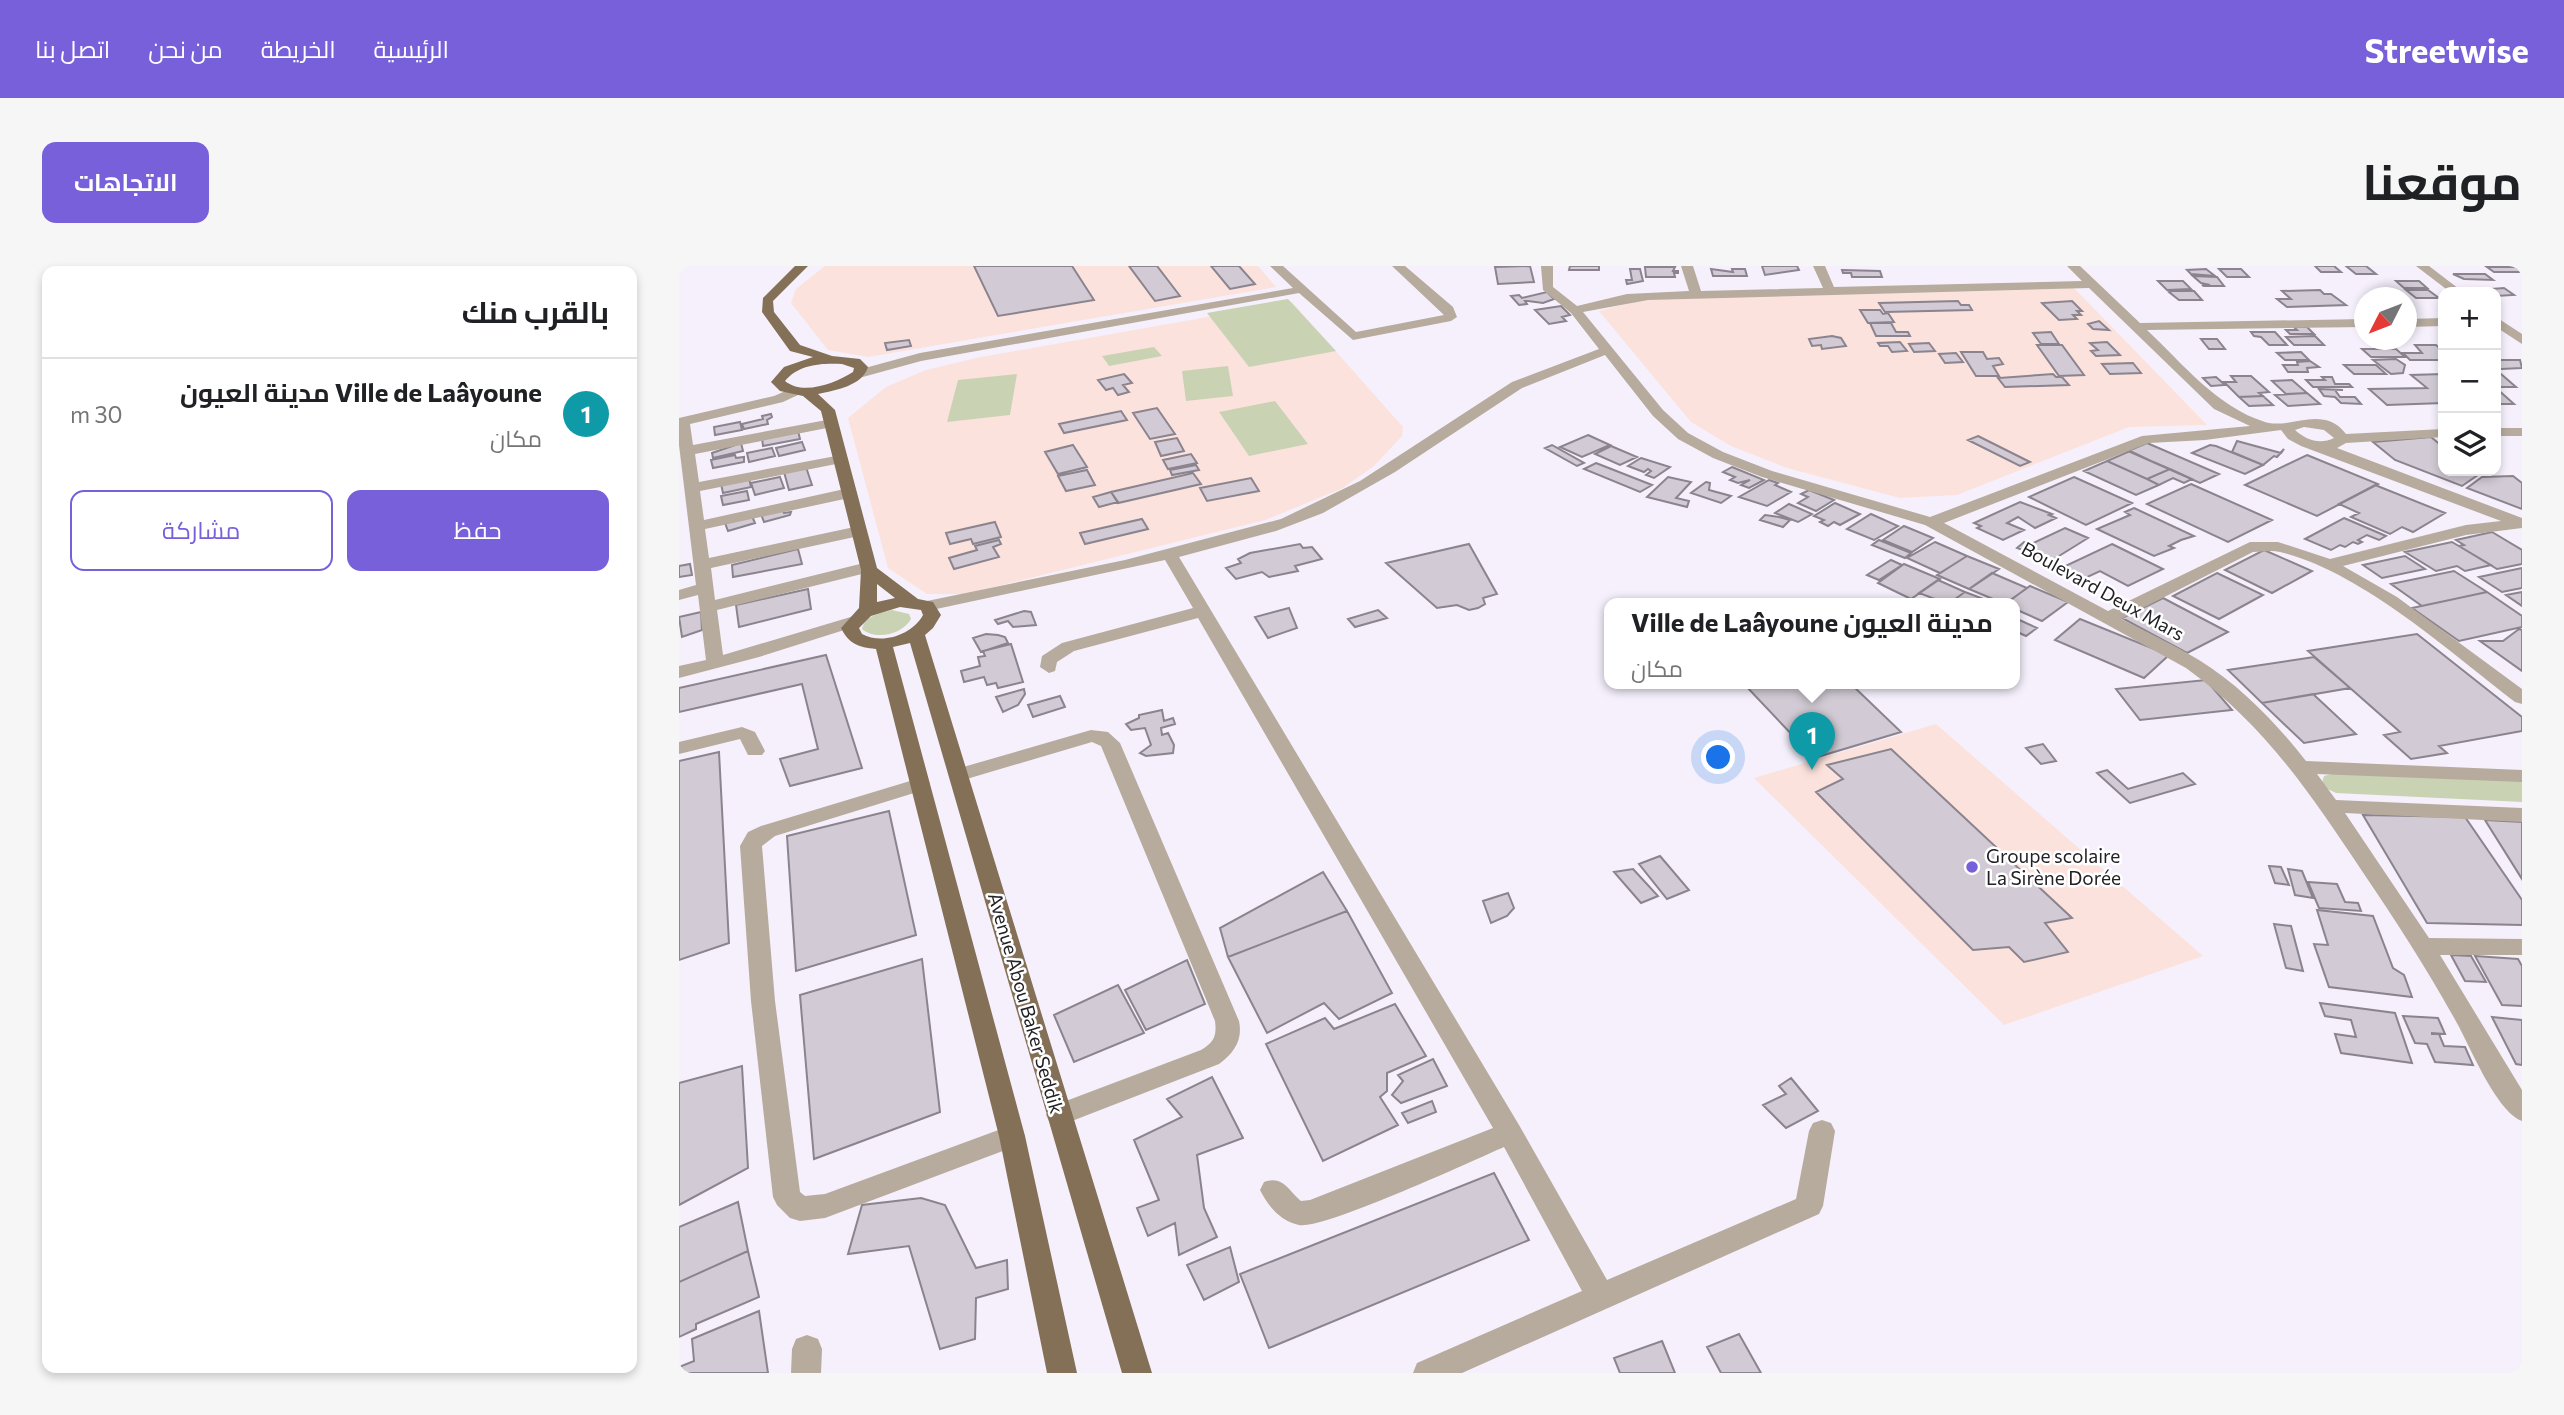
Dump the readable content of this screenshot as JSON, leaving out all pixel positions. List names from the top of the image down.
{
  "streets": {
    "main road": ["Avenue Abou Baker Seddik"],
    "street": ["Boulevard Deux Mars"]
  },
  "places": ["Groupe scolaire La Sirène Dorée"],
  "north": "bottom left",
  "page": {
    "header": "Streetwise",
    "nav": [
      "الرئيسية",
      "الخريطة",
      "من نحن",
      "اتصل بنا"
    ],
    "title": "موقعنا",
    "buttons": [
      "الاتجاهات",
      ["حفظ", "مشاركة"]
    ],
    "heading": "بالقرب منك",
    "map_buttons": ["+", "−"],
    "list": [
      {
        "mark": "1",
        "name": "Ville de Laâyoune مدينة العيون",
        "note": "مكان",
        "value": "30 m"
      }
    ],
    "popup": ["Ville de Laâyoune مدينة العيون", "مكان"],
    "pins": "1"
  }
}
